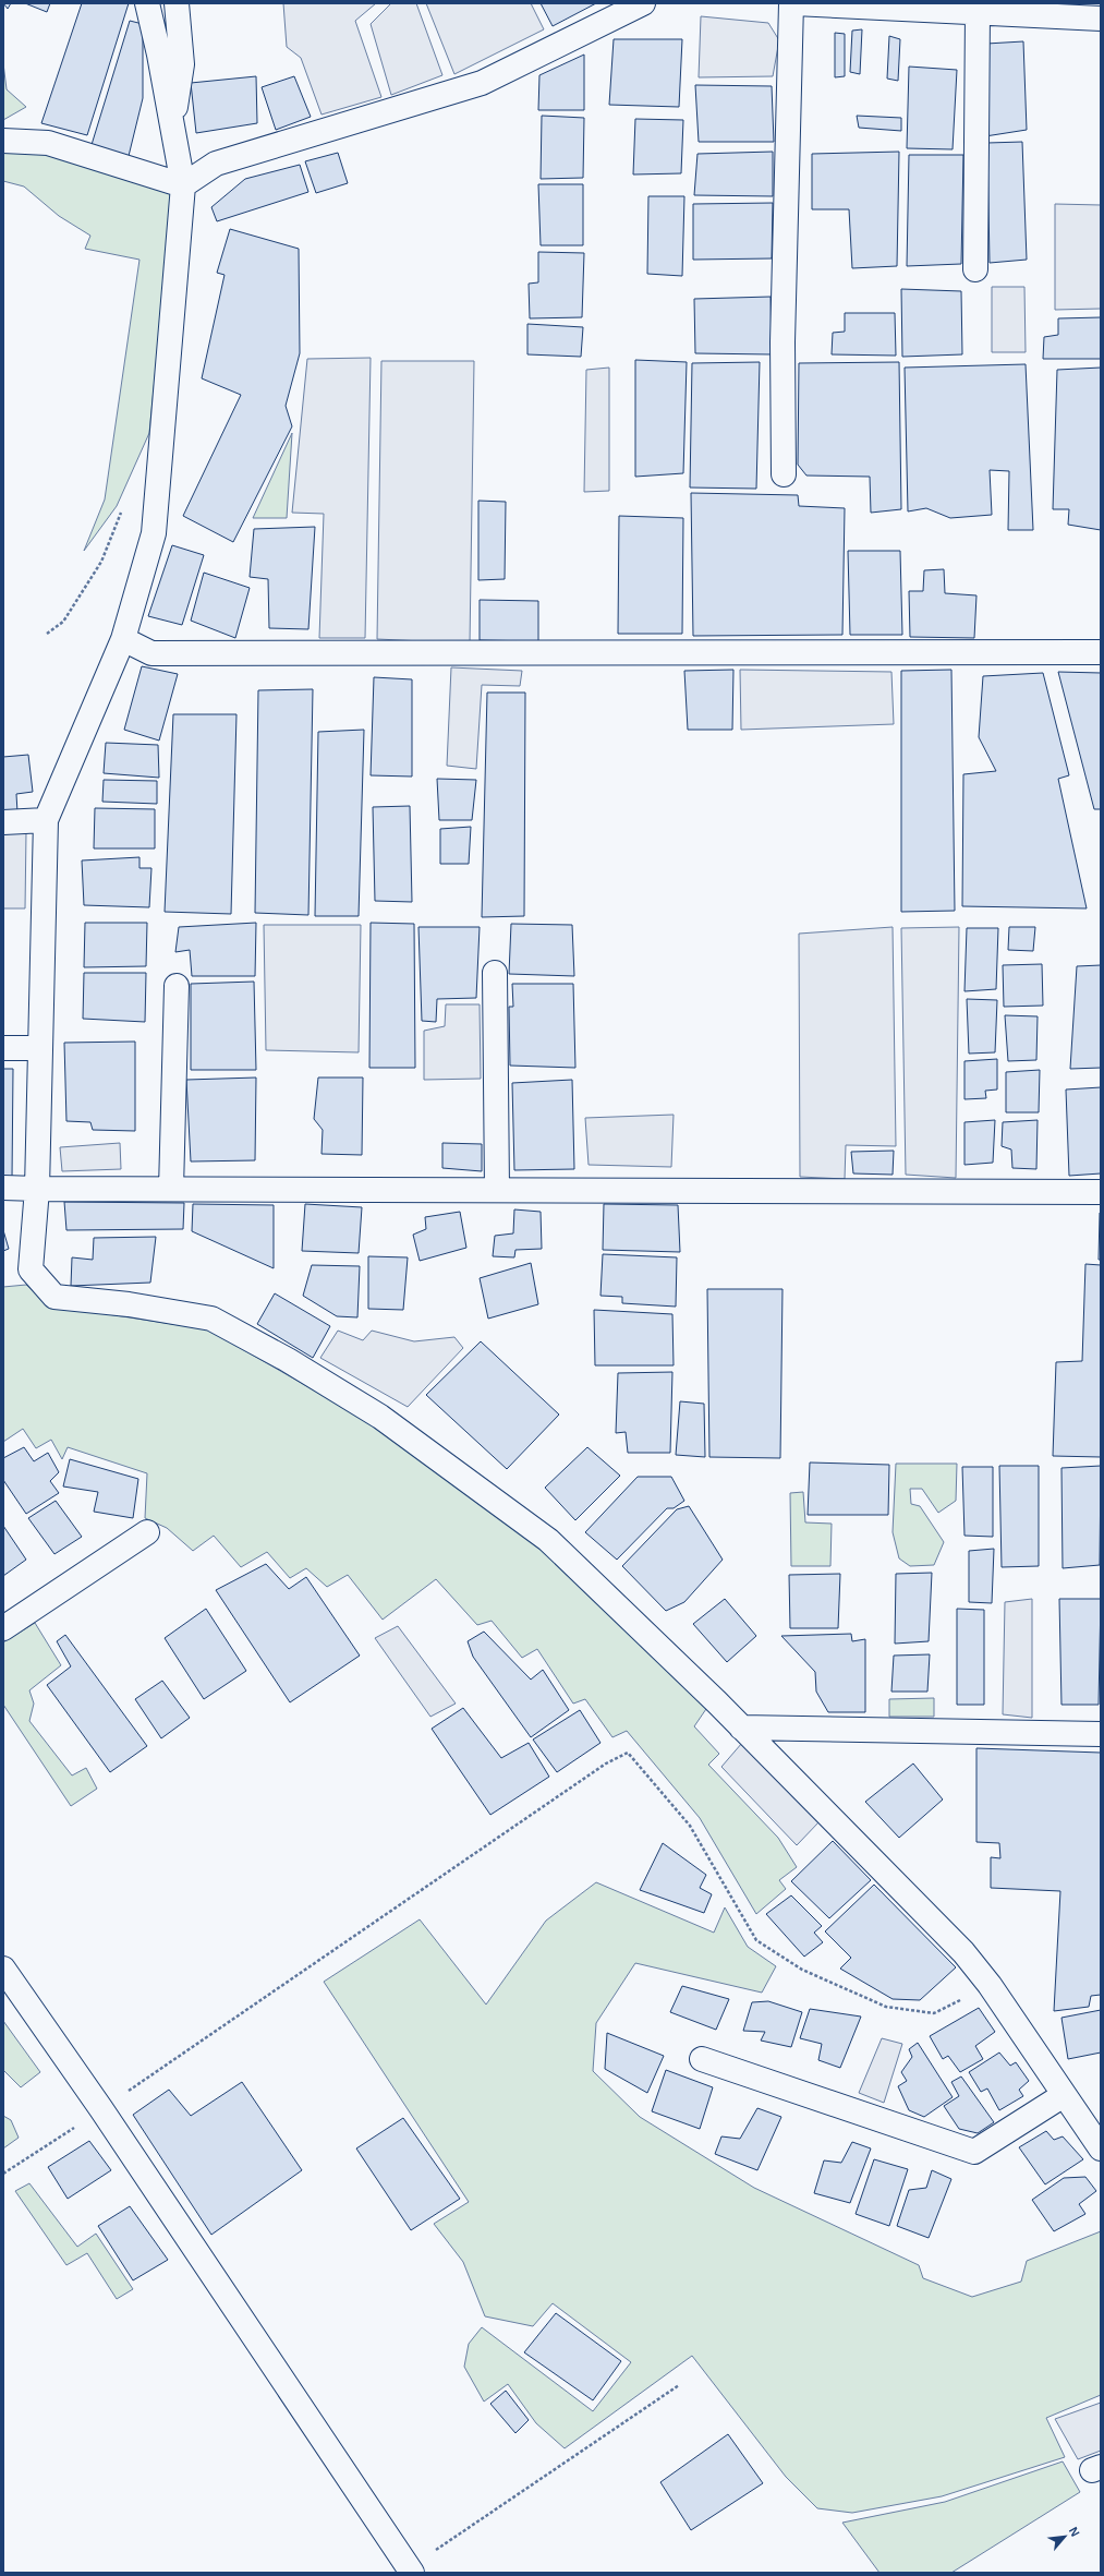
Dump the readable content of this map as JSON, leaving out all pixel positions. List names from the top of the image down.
{
  "north": "top right"
}
